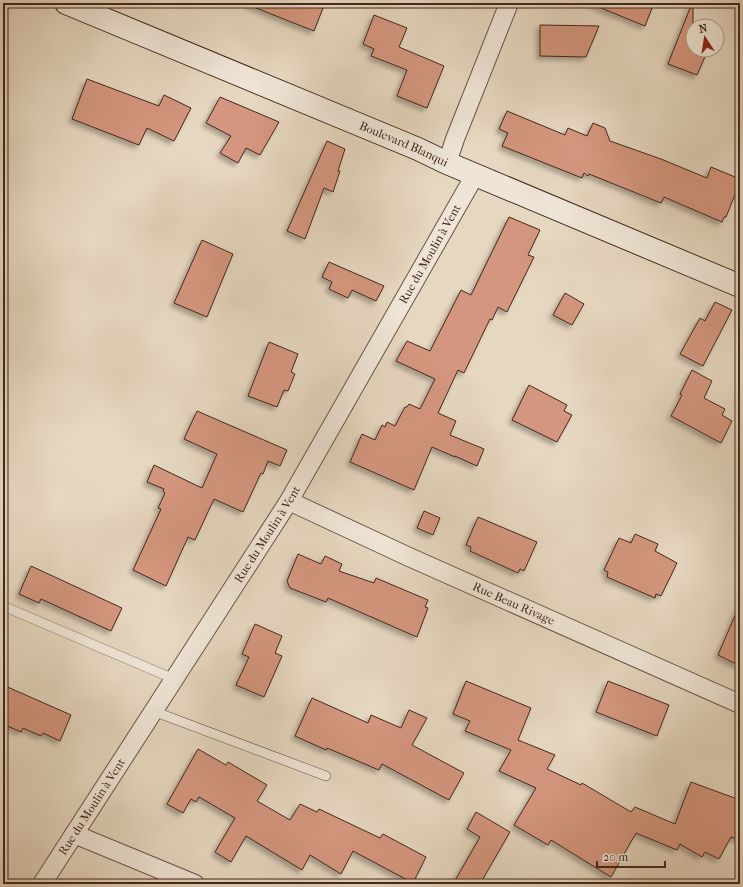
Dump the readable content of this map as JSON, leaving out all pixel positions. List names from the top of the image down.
{
  "streets": {
    "street": ["Boulevard Blanqui", "Rue du Moulin à Vent", "Rue Beau Rivage"]
  },
  "crossings": [
    ["Boulevard Blanqui", "Rue du Moulin à Vent"],
    ["Rue du Moulin à Vent", "Rue Beau Rivage"]
  ],
  "scale_bar": "20 m",
  "north": "top"
}
